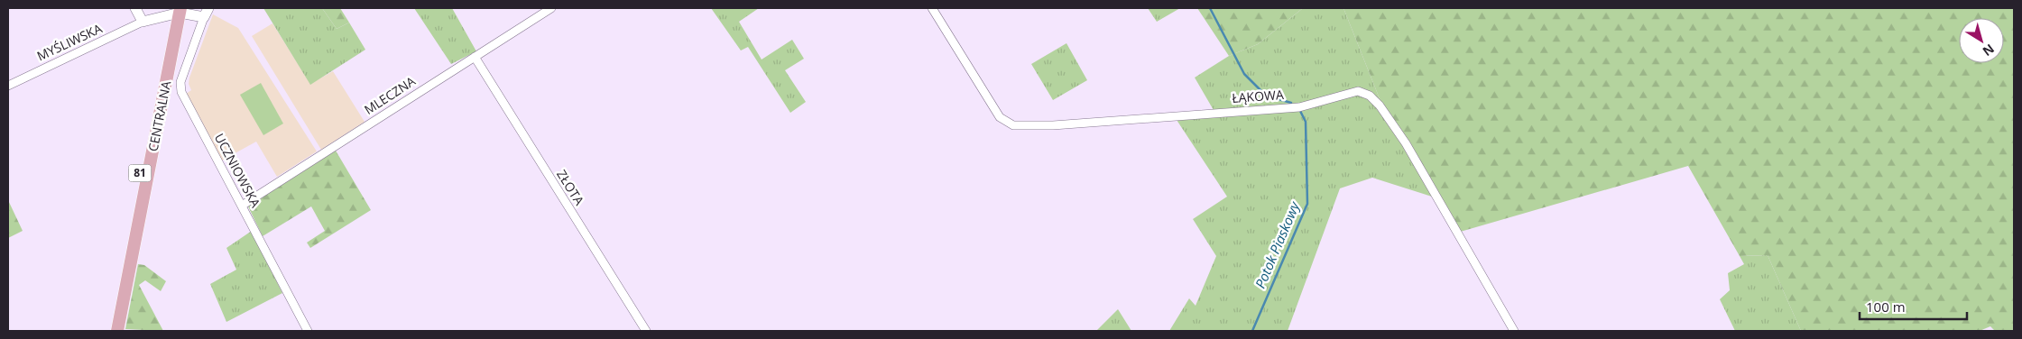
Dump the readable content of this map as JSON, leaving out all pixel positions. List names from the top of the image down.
{
  "streets": {
    "main road": ["CENTRALNA", "81"],
    "street": [
      "MYŚLIWSKA",
      "MLECZNA",
      "ŁĄKOWA",
      "UCZNIOWSKA",
      "ZŁOTA"
    ]
  },
  "crossings": [
    ["MLECZNA", "UCZNIOWSKA"],
    ["MLECZNA", "ZŁOTA"]
  ],
  "water": ["Potok Piaskowy"],
  "scale_bar": "100 m",
  "north": "bottom right"
}
